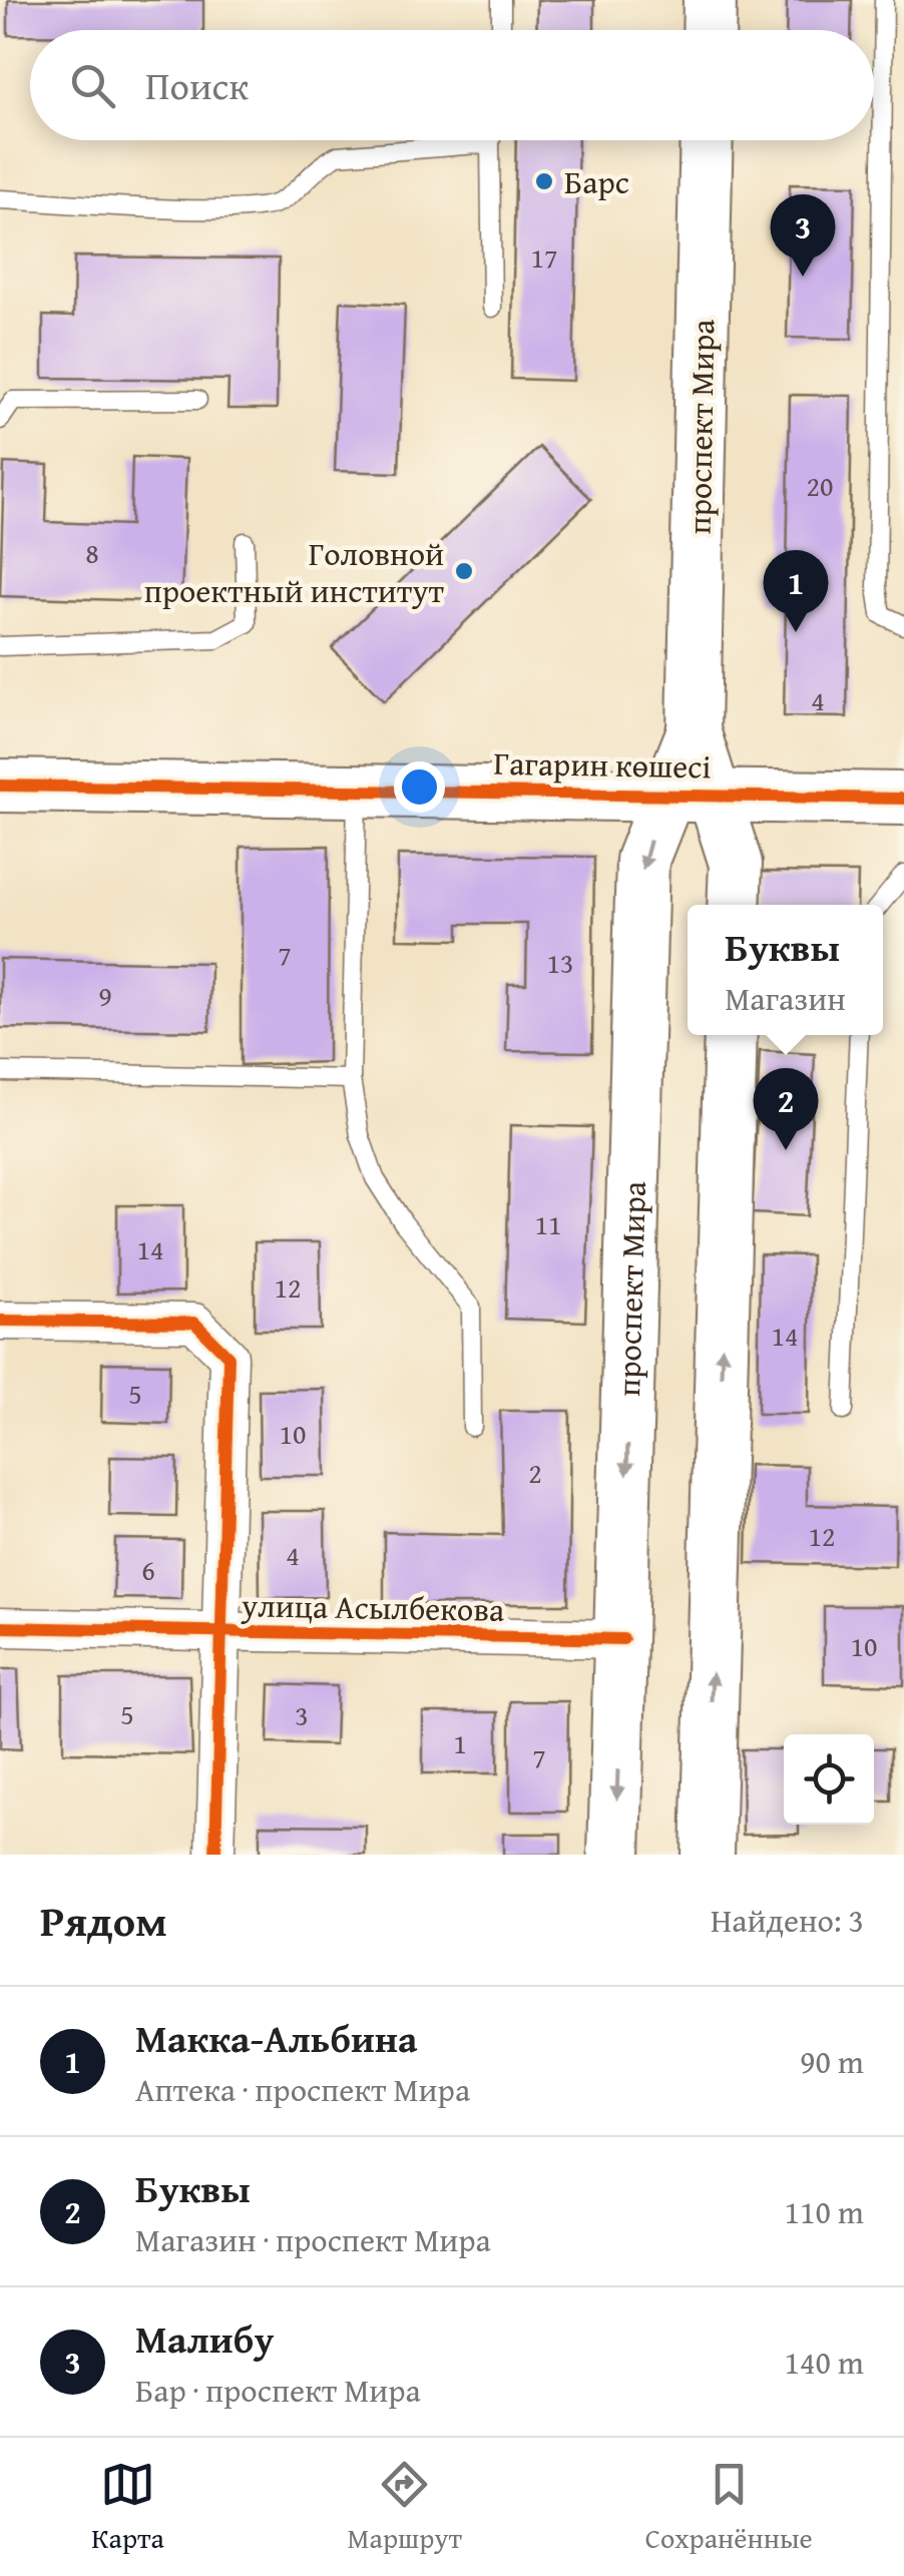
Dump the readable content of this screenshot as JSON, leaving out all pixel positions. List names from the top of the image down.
{
  "streets": {
    "main road": ["проспект Мира", "Гагарин көшесі"],
    "street": ["улица Асылбекова"]
  },
  "crossings": [
    ["проспект Мира", "Гагарин көшесі"],
    ["проспект Мира", "улица Асылбекова"]
  ],
  "places": ["Барс", "Головной проектный институт"],
  "house_numbers": [
    "17",
    "20",
    "8",
    "4",
    "7",
    "13",
    "9",
    "11",
    "14",
    "12",
    "14",
    "5",
    "10",
    "2",
    "12",
    "4",
    "6",
    "10",
    "5",
    "3",
    "1",
    "7"
  ],
  "page": {
    "search": "Поиск",
    "pins": ["3", "1", "2"],
    "popup": ["Буквы", "Магазин"],
    "heading": ["Рядом", "Найдено: 3"],
    "list": [
      {
        "mark": "1",
        "name": "Макка-Альбина",
        "note": "Аптека · проспект Мира",
        "value": "90 m"
      },
      {
        "mark": "2",
        "name": "Буквы",
        "note": "Магазин · проспект Мира",
        "value": "110 m"
      },
      {
        "mark": "3",
        "name": "Малибу",
        "note": "Бар · проспект Мира",
        "value": "140 m"
      }
    ],
    "nav": ["Карта", "Маршрут", "Сохранённые"]
  }
}
